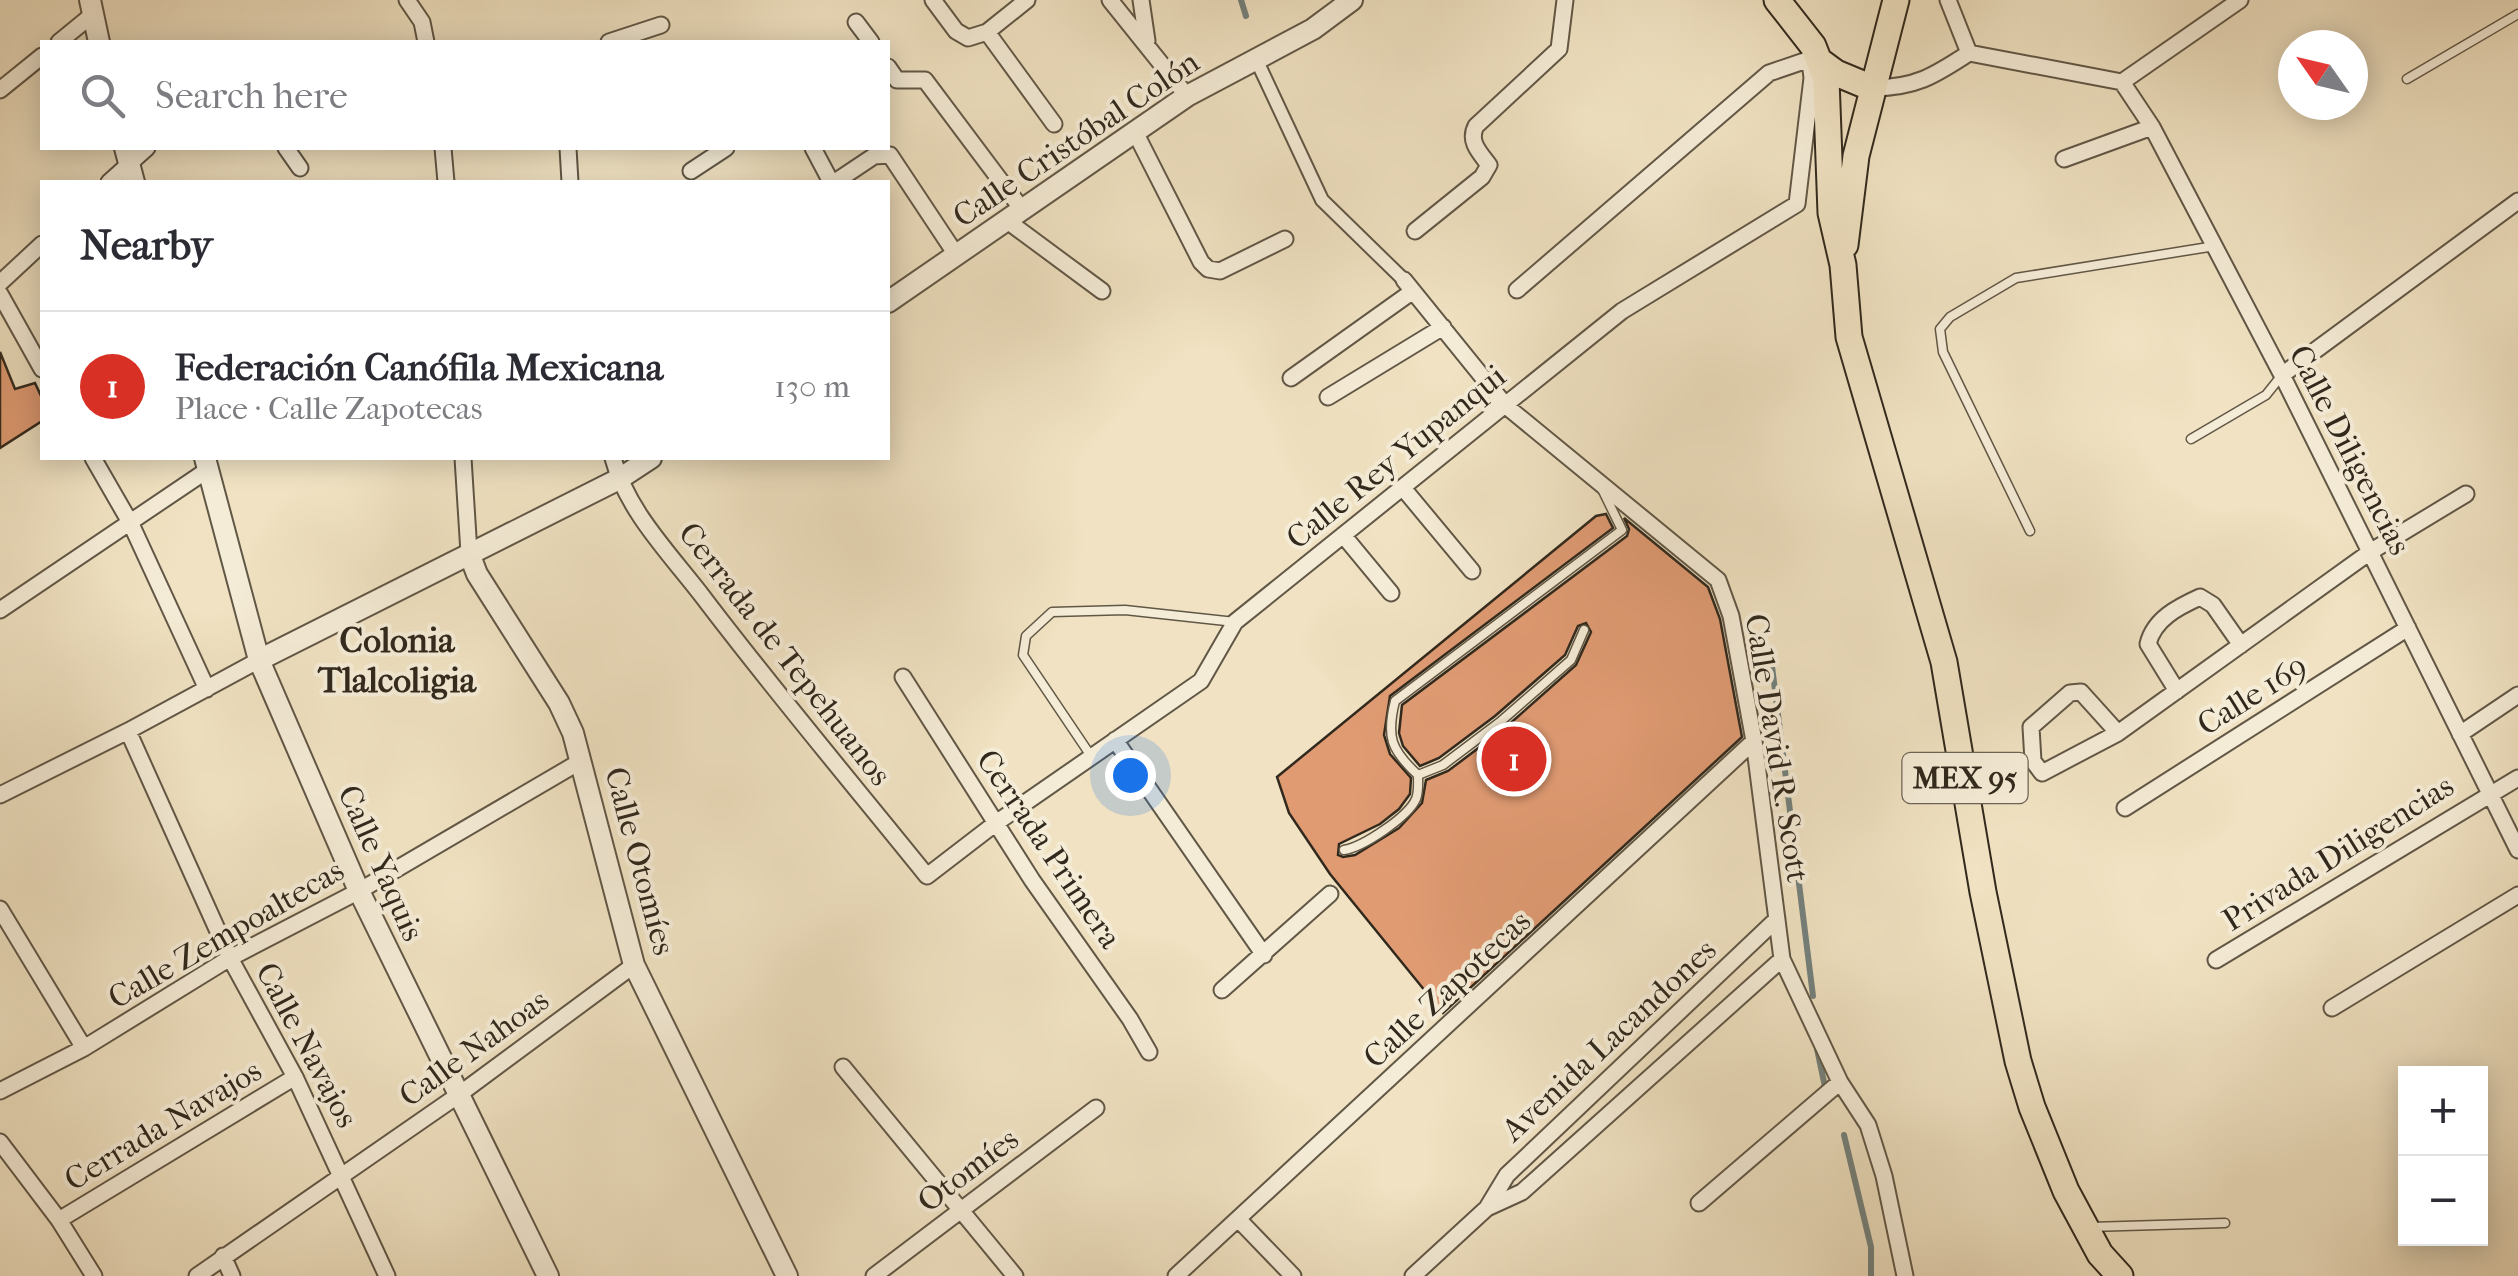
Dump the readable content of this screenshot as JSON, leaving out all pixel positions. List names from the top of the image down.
{
  "streets": {
    "main road": ["MEX 95"],
    "street": [
      "Calle Cristóbal Colón",
      "Calle Diligencias",
      "Calle Rey Yupanqui",
      "Cerrada de Tepehuanos",
      "Calle 169",
      "Calle David R. Scott",
      "Cerrada Primera",
      "Privada Diligencias",
      "Calle Otomíes",
      "Calle Yaquis",
      "Calle Zempoaltecas",
      "Calle Zapotecas",
      "Avenida Lacandones",
      "Calle Navajos",
      "Calle Nahoas",
      "Cerrada Navajos",
      "Otomíes"
    ]
  },
  "crossings": [
    ["Calle Diligencias", "Calle 169"],
    ["Calle Diligencias", "Privada Diligencias"],
    ["Calle Rey Yupanqui", "Cerrada de Tepehuanos"],
    ["Calle Rey Yupanqui", "Calle David R. Scott"],
    ["Calle Rey Yupanqui", "MEX 95"],
    ["Calle Rey Yupanqui", "Cerrada Primera"],
    ["Calle David R. Scott", "Calle Zapotecas"],
    ["Calle David R. Scott", "Avenida Lacandones"],
    ["Calle Otomíes", "Calle Zempoaltecas"],
    ["Calle Otomíes", "Calle Nahoas"],
    ["Calle Yaquis", "Calle Zempoaltecas"],
    ["Calle Yaquis", "Calle Nahoas"],
    ["Calle Zempoaltecas", "Calle Navajos"],
    ["Calle Navajos", "Calle Nahoas"],
    ["Calle Navajos", "Cerrada Navajos"]
  ],
  "districts": ["Colonia Tlalcoligia"],
  "north": "top left",
  "page": {
    "search": "Search here",
    "heading": "Nearby",
    "list": [
      {
        "mark": "1",
        "name": "Federación Canófila Mexicana",
        "note": "Place · Calle Zapotecas",
        "value": "130 m"
      }
    ],
    "pins": "1",
    "map_buttons": ["+", "−"]
  }
}
